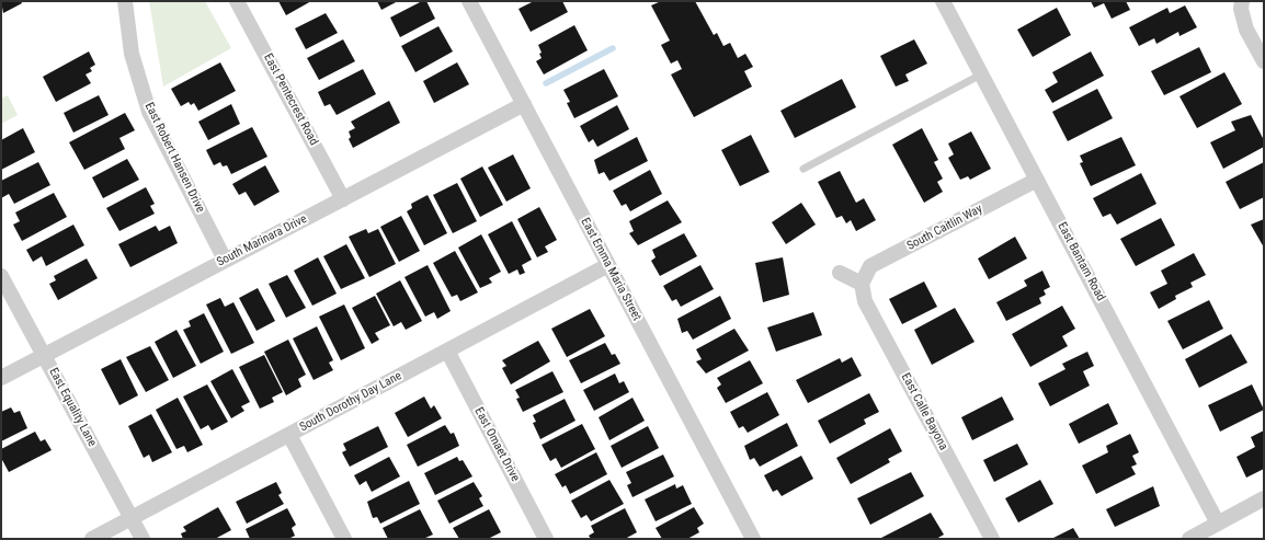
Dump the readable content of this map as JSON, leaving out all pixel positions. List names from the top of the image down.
{
  "streets": {
    "street": [
      "East Pentecrest Road",
      "East Robert Hansen Drive",
      "South Caitlin Way",
      "South Marinara Drive",
      "East Bantam Road",
      "East Emma Maria Street",
      "South Dorothy Day Lane",
      "East Equality Lane",
      "East Calle Bayona",
      "East Omaet Drive"
    ]
  },
  "crossings": [
    ["East Pentecrest Road", "South Marinara Drive"],
    ["East Robert Hansen Drive", "South Marinara Drive"],
    ["South Caitlin Way", "East Bantam Road"],
    ["South Caitlin Way", "East Calle Bayona"],
    ["South Marinara Drive", "East Emma Maria Street"],
    ["South Marinara Drive", "East Equality Lane"],
    ["East Emma Maria Street", "South Dorothy Day Lane"],
    ["South Dorothy Day Lane", "East Equality Lane"],
    ["South Dorothy Day Lane", "East Omaet Drive"]
  ]
}
